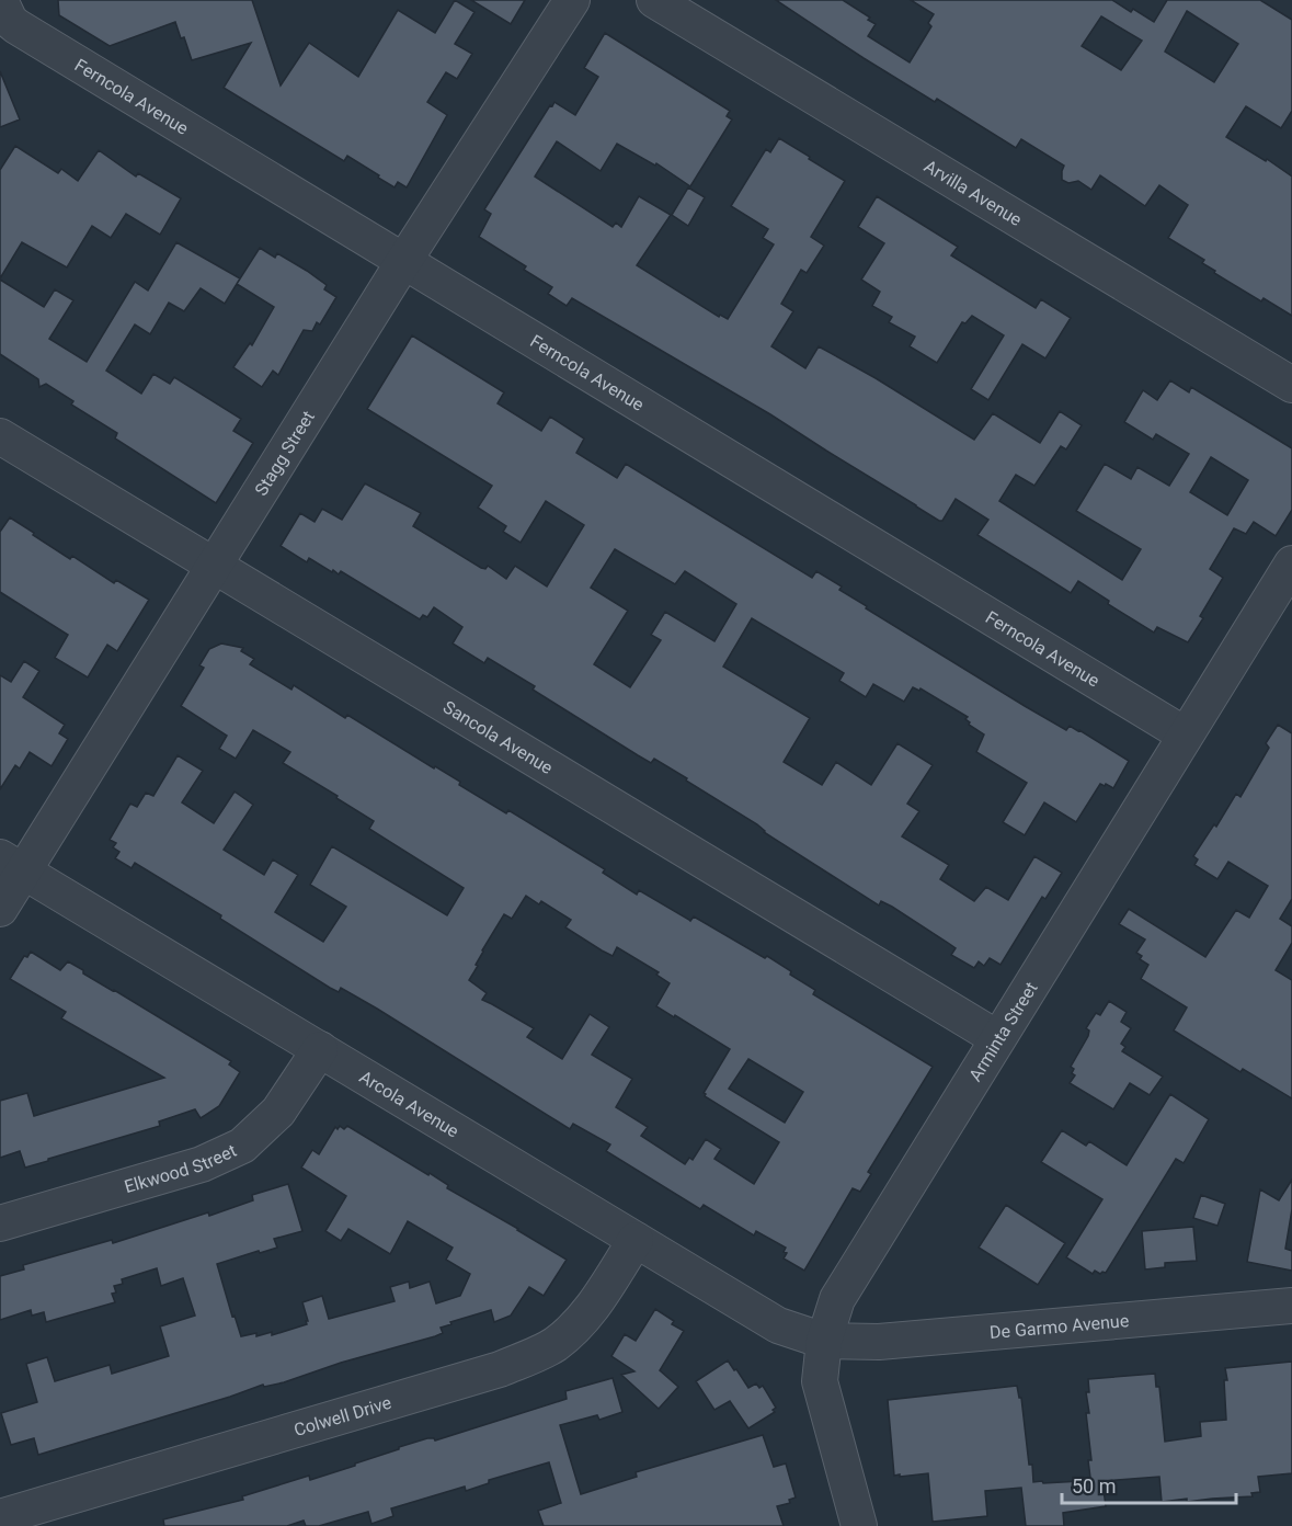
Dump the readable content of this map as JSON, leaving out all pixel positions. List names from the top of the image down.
{
  "streets": {
    "street": [
      "Ferncola Avenue",
      "Arvilla Avenue",
      "Stagg Street",
      "Sancola Avenue",
      "Arminta Street",
      "Arcola Avenue",
      "Elkwood Street",
      "De Garmo Avenue",
      "Colwell Drive"
    ]
  },
  "crossings": [
    ["Ferncola Avenue", "Stagg Street"],
    ["Ferncola Avenue", "Arminta Street"],
    ["Stagg Street", "Sancola Avenue"],
    ["Stagg Street", "Arcola Avenue"],
    ["Sancola Avenue", "Arminta Street"],
    ["Arminta Street", "Arcola Avenue"],
    ["Arminta Street", "De Garmo Avenue"],
    ["Arcola Avenue", "Elkwood Street"],
    ["Arcola Avenue", "De Garmo Avenue"],
    ["Arcola Avenue", "Colwell Drive"]
  ],
  "scale_bar": "50 m"
}
